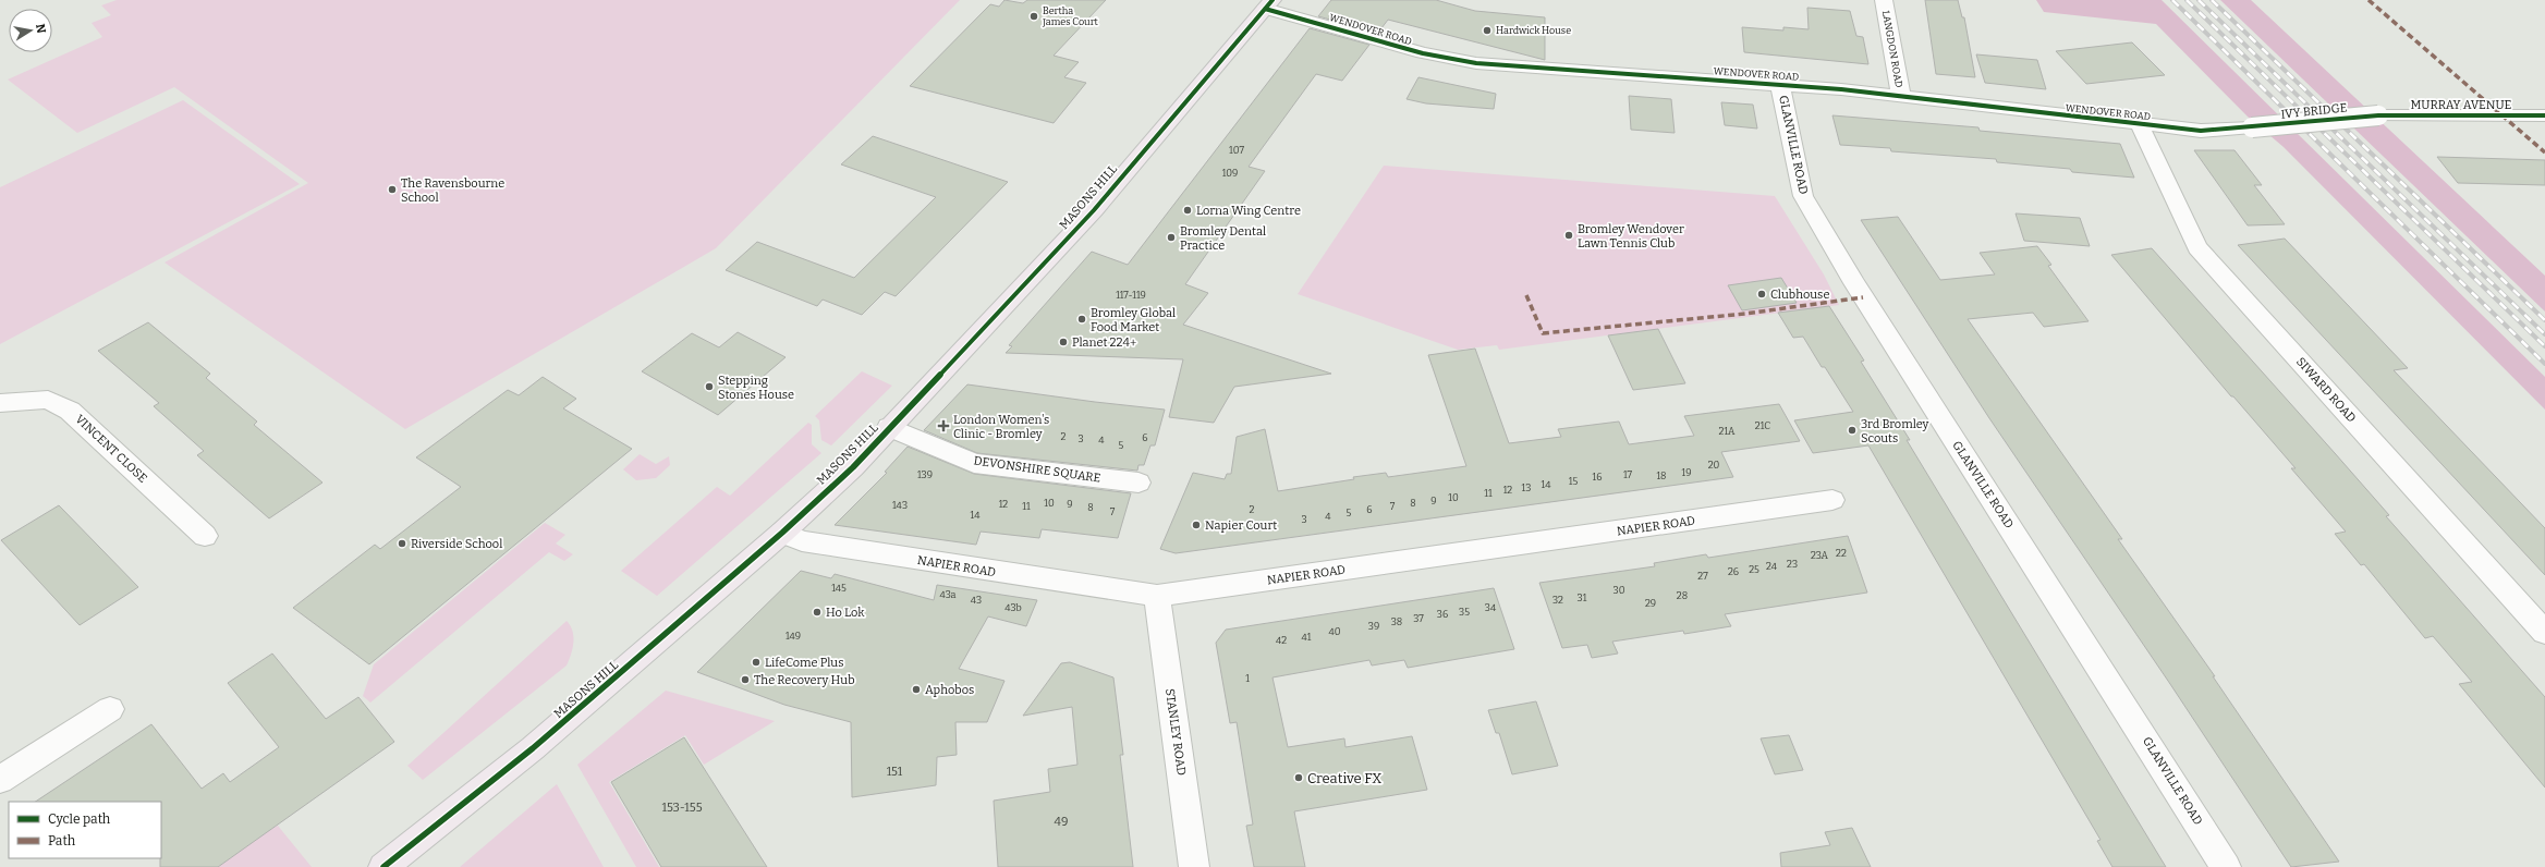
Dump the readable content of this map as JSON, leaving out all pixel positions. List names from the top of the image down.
{
  "streets": {
    "main road": ["MASONS HILL"],
    "street": [
      "WENDOVER ROAD",
      "LANGDON ROAD",
      "MURRAY AVENUE",
      "IVY BRIDGE",
      "GLANVILLE ROAD",
      "SIWARD ROAD",
      "VINCENT CLOSE",
      "DEVONSHIRE SQUARE",
      "NAPIER ROAD",
      "STANLEY ROAD"
    ]
  },
  "crossings": [
    ["WENDOVER ROAD", "LANGDON ROAD"],
    ["WENDOVER ROAD", "IVY BRIDGE"],
    ["WENDOVER ROAD", "GLANVILLE ROAD"],
    ["WENDOVER ROAD", "MASONS HILL"],
    ["WENDOVER ROAD", "SIWARD ROAD"],
    ["MURRAY AVENUE", "IVY BRIDGE"],
    ["MASONS HILL", "DEVONSHIRE SQUARE"],
    ["MASONS HILL", "NAPIER ROAD"],
    ["NAPIER ROAD", "STANLEY ROAD"]
  ],
  "places": {
    "other": [
      "Bertha James Court",
      "Hardwick House",
      "The Ravensbourne School",
      "Lorna Wing Centre",
      "Bromley Wendover Lawn Tennis Club",
      "Bromley Dental Practice",
      "Clubhouse",
      "Bromley Global Food Market",
      "Planet 224+",
      "Stepping Stones House",
      "3rd Bromley Scouts",
      "Napier Court",
      "Riverside School",
      "Ho Lok",
      "LifeCome Plus",
      "The Recovery Hub",
      "Aphobos",
      "Creative FX"
    ],
    "health": ["London Women's Clinic - Bromley"]
  },
  "house_numbers": [
    "107",
    "109",
    "117-119",
    "21C",
    "21A",
    "2",
    "6",
    "3",
    "4",
    "5",
    "20",
    "19",
    "139",
    "17",
    "18",
    "16",
    "15",
    "14",
    "13",
    "12",
    "11",
    "10",
    "9",
    "10",
    "8",
    "12",
    "9",
    "143",
    "11",
    "7",
    "8",
    "2",
    "6",
    "7",
    "5",
    "14",
    "4",
    "3",
    "22",
    "23A",
    "23",
    "24",
    "25",
    "26",
    "27",
    "145",
    "30",
    "43a",
    "28",
    "31",
    "43",
    "32",
    "29",
    "43b",
    "34",
    "35",
    "36",
    "37",
    "38",
    "39",
    "40",
    "149",
    "41",
    "42",
    "1",
    "151",
    "153-155",
    "49"
  ],
  "legend": ["Cycle path", "Path"],
  "north": "right"
}
